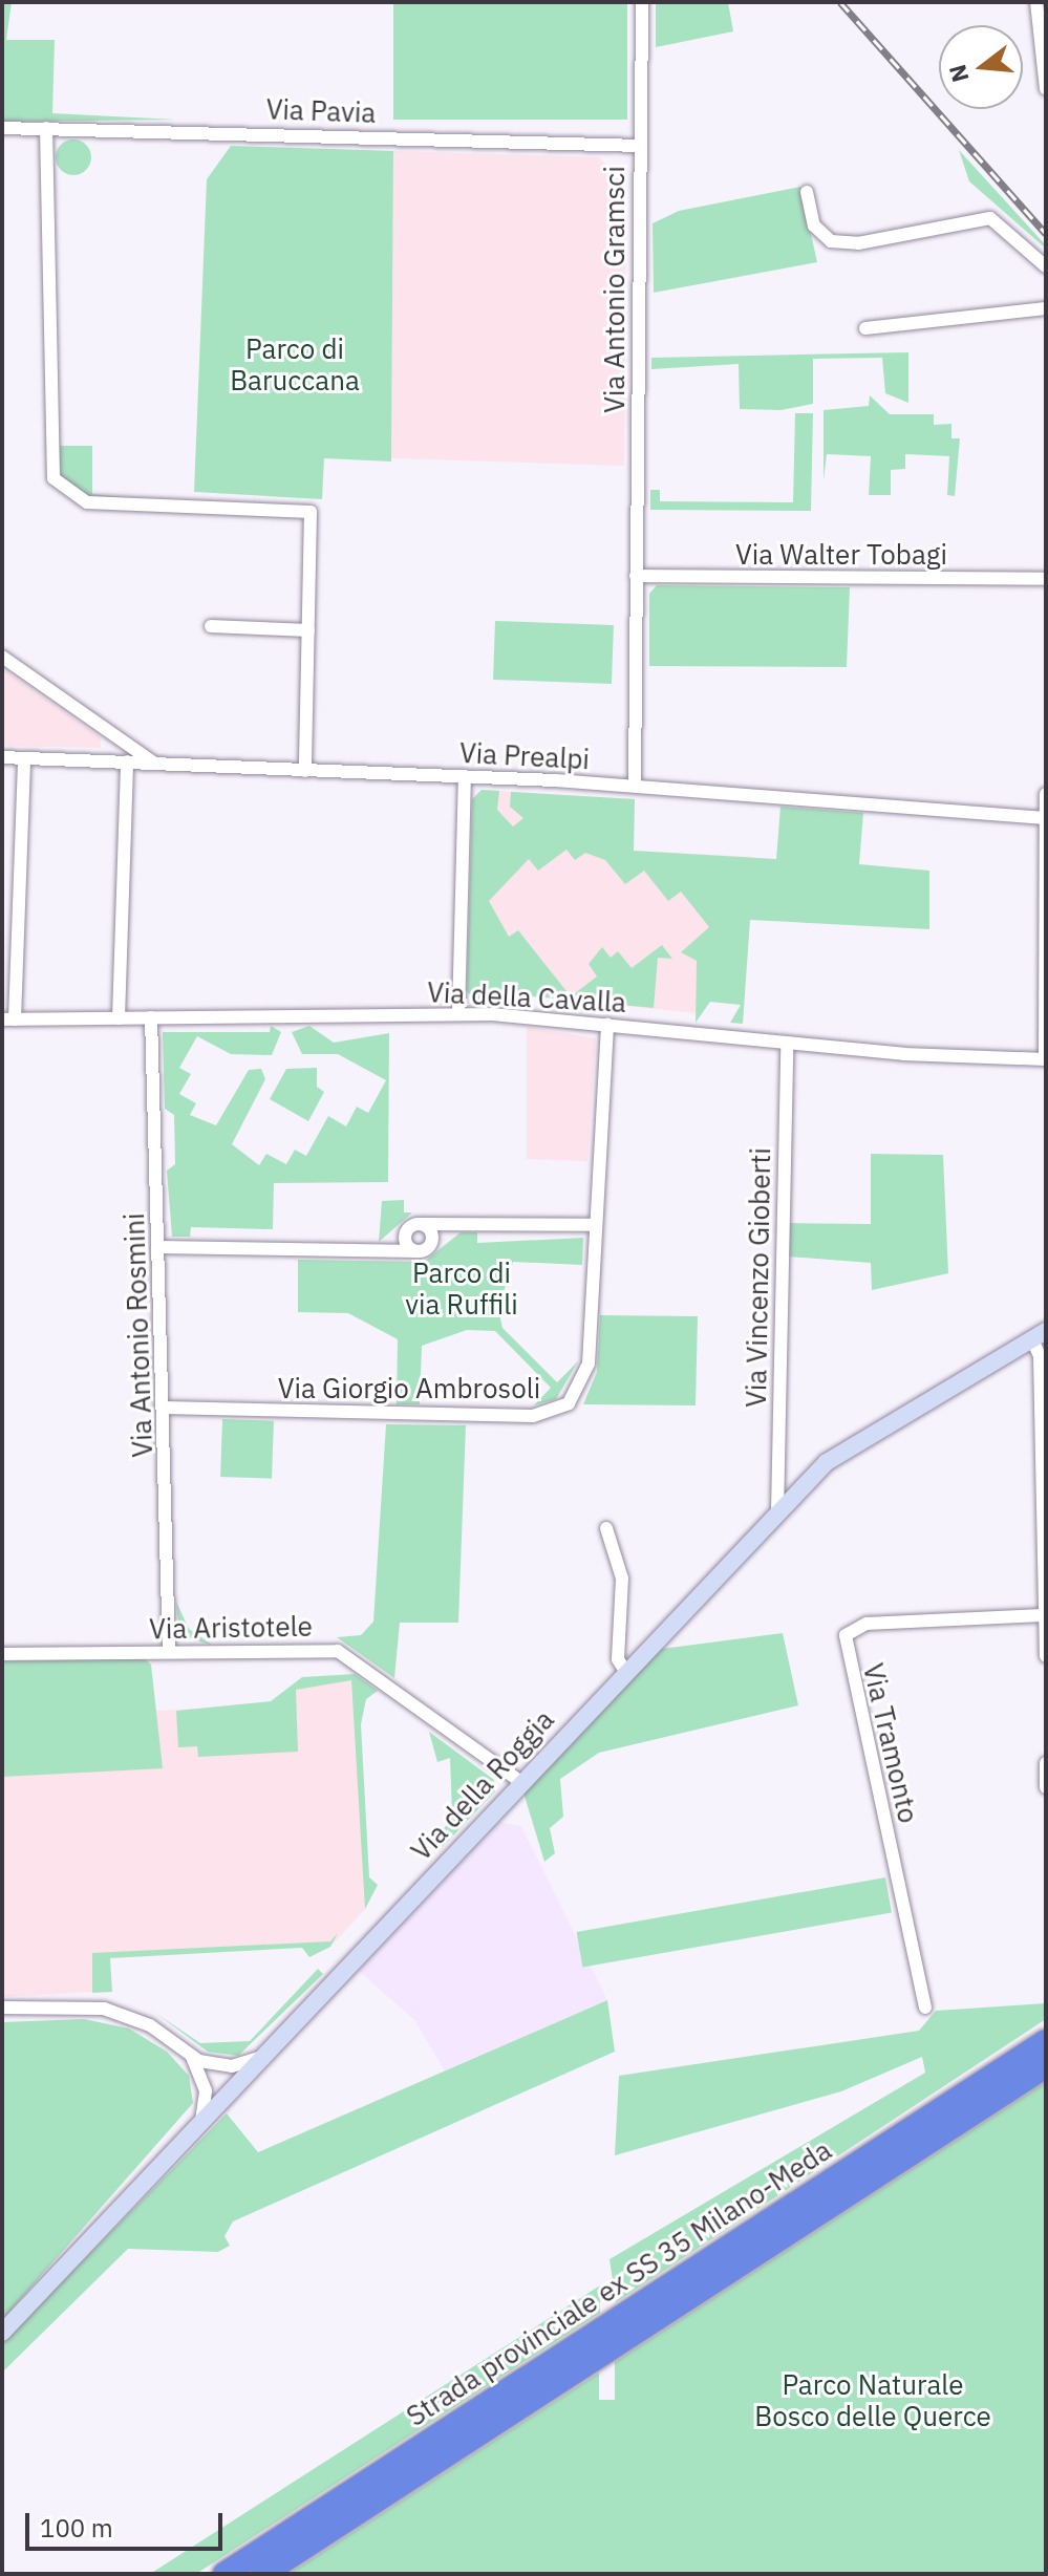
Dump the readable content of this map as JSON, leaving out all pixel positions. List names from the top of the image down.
{
  "streets": {
    "highway": ["Strada provinciale ex SS 35 Milano-Meda"],
    "street": [
      "Via Pavia",
      "Via Antonio Gramsci",
      "Via Walter Tobagi",
      "Via Prealpi",
      "Via della Cavalla",
      "Via Vincenzo Gioberti",
      "Via Antonio Rosmini",
      "Via Giorgio Ambrosoli",
      "Via Aristotele",
      "Via Tramonto",
      "Via della Roggia"
    ]
  },
  "crossings": [
    ["Via Pavia", "Via Antonio Gramsci"],
    ["Via Antonio Gramsci", "Via Walter Tobagi"],
    ["Via Antonio Gramsci", "Via Prealpi"],
    ["Via della Cavalla", "Via Vincenzo Gioberti"],
    ["Via della Cavalla", "Via Antonio Rosmini"],
    ["Via della Cavalla", "Via Giorgio Ambrosoli"],
    ["Via Vincenzo Gioberti", "Via della Roggia"],
    ["Via Antonio Rosmini", "Via Giorgio Ambrosoli"],
    ["Via Antonio Rosmini", "Via Aristotele"],
    ["Via Aristotele", "Via della Roggia"]
  ],
  "parks": ["Parco di Baruccana", "Parco di via Ruffili", "Parco Naturale Bosco delle Querce"],
  "scale_bar": "100 m",
  "north": "left"
}
